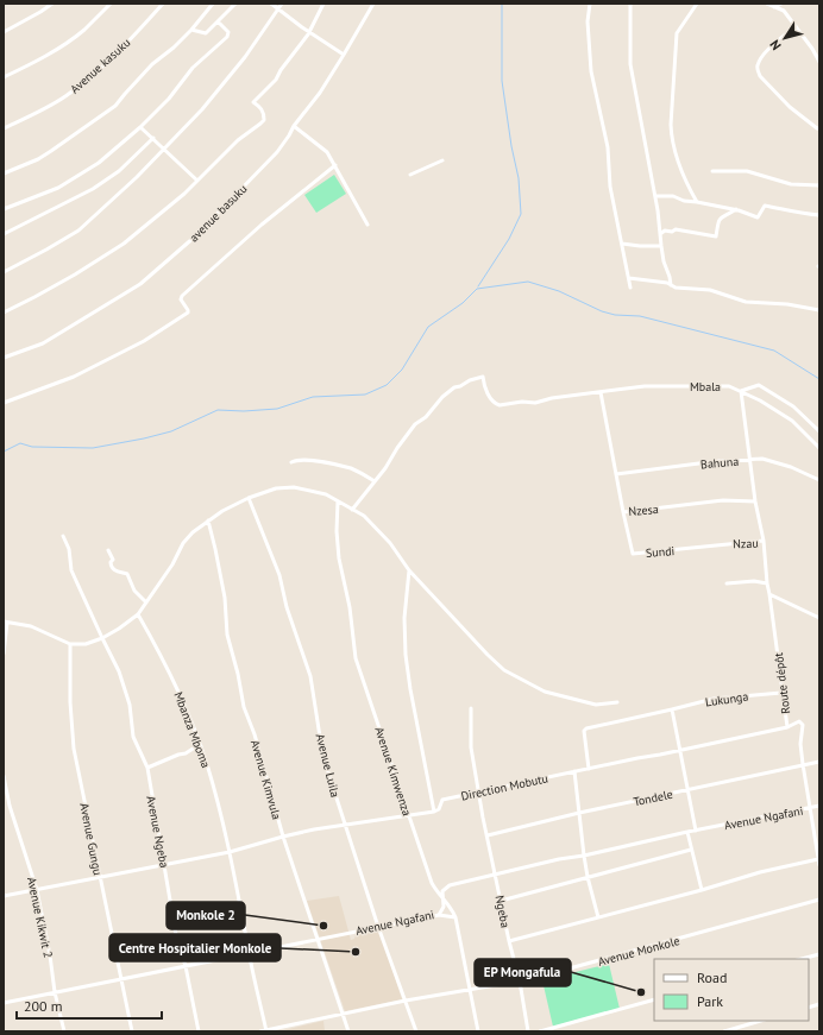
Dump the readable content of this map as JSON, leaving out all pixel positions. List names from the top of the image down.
{
  "streets": {
    "street": [
      "Avenue kasuku",
      "avenue basuku",
      "Mbala",
      "Bahuna",
      "Nzesa",
      "Nzau",
      "Sundi",
      "Route dépôt",
      "Lukunga",
      "Mbanza Mboma",
      "Avenue Luila",
      "Avenue Kimwenza",
      "Avenue Kimvula",
      "Direction Mobutu",
      "Tondele",
      "Avenue Ngafani",
      "Avenue Ngeba",
      "Avenue Gungu",
      "Ngeba",
      "Avenue Kikwit 2",
      "Avenue Monkole"
    ]
  },
  "crossings": [
    ["Mbala", "Nzesa"],
    ["Bahuna", "Nzesa"],
    ["Nzesa", "Sundi"],
    ["Nzau", "Sundi"],
    ["Nzau", "Route dépôt"],
    ["Route dépôt", "Lukunga"],
    ["Route dépôt", "Direction Mobutu"],
    ["Route dépôt", "Tondele"],
    ["Route dépôt", "Avenue Ngafani"],
    ["Lukunga", "Direction Mobutu"],
    ["Mbanza Mboma", "Avenue Ngafani"],
    ["Mbanza Mboma", "Avenue Monkole"],
    ["Avenue Luila", "Avenue Ngafani"],
    ["Avenue Luila", "Avenue Monkole"],
    ["Avenue Kimwenza", "Avenue Ngafani"],
    ["Avenue Kimwenza", "Avenue Monkole"],
    ["Avenue Kimvula", "Avenue Ngafani"],
    ["Avenue Kimvula", "Avenue Monkole"],
    ["Direction Mobutu", "Ngeba"],
    ["Tondele", "Ngeba"],
    ["Avenue Ngafani", "Avenue Ngeba"],
    ["Avenue Ngafani", "Avenue Gungu"],
    ["Avenue Ngafani", "Ngeba"],
    ["Avenue Ngafani", "Avenue Kikwit 2"],
    ["Ngeba", "Avenue Monkole"]
  ],
  "places": ["Monkole 2", "Centre Hospitalier Monkole", "EP Mongafula"],
  "legend": ["Road", "Park"],
  "scale_bar": "200 m",
  "north": "bottom left"
}
